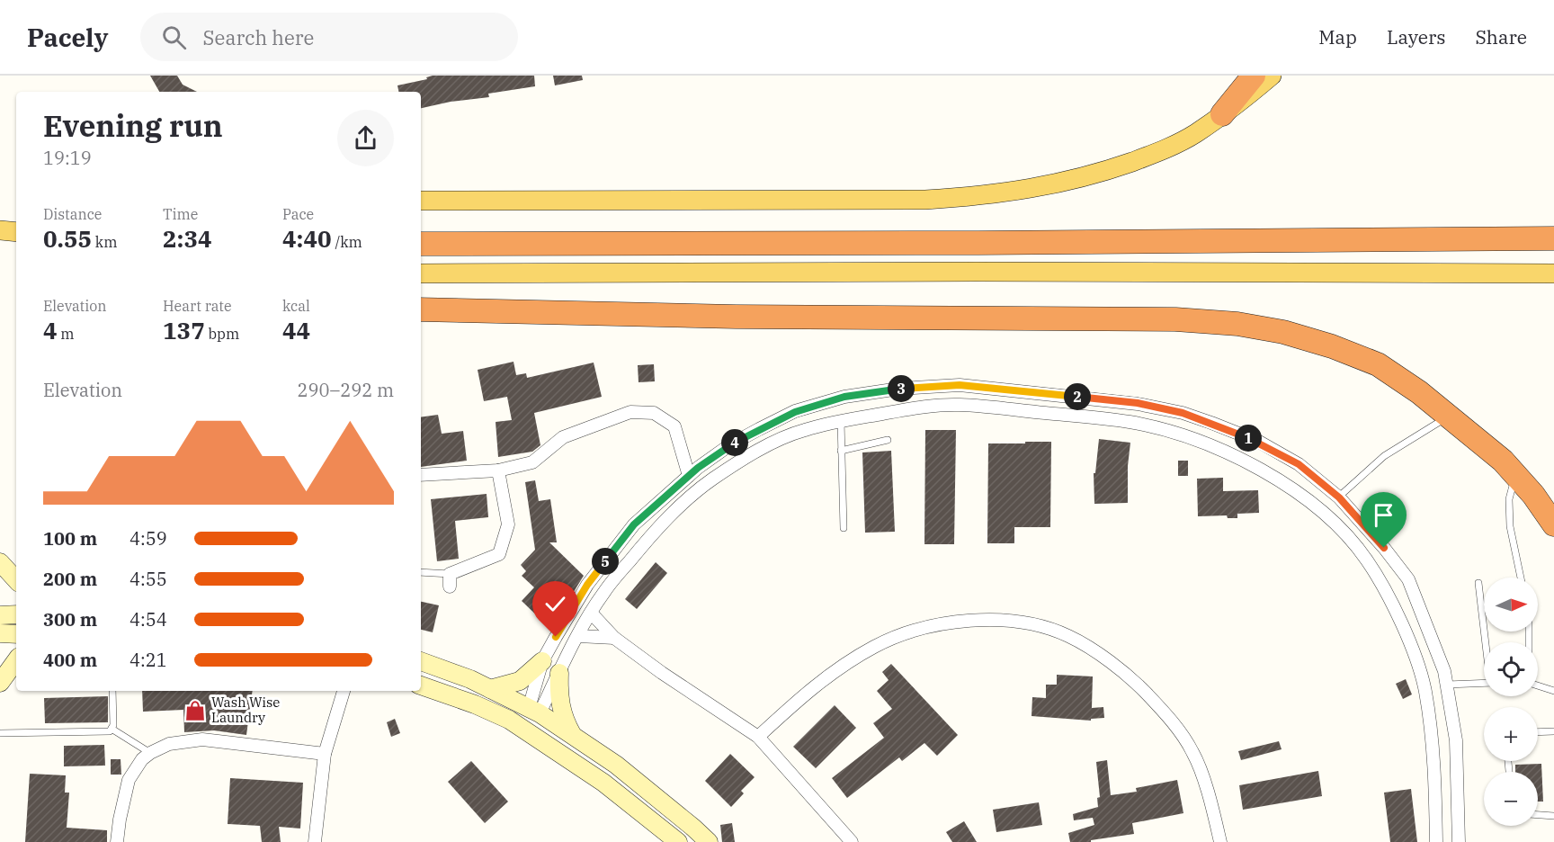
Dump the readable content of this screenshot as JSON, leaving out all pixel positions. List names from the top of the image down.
{
  "places": {
    "shop": ["Wash Wise Laundry"]
  },
  "north": "right",
  "page": {
    "header": "Pacely",
    "search": "Search here",
    "nav": ["Map", "Layers", "Share"],
    "heading": ["Evening run", "19:19"],
    "stats": [
      ["Distance", "0.55 km"],
      ["Time", "2:34"],
      ["Pace", "4:40 /km"],
      ["Elevation", "4 m"],
      ["Heart rate", "137 bpm"],
      ["kcal", "44"]
    ],
    "chart": ["Elevation", "290–292 m"],
    "pins": [
      "3",
      "2",
      "1",
      "4",
      "5"
    ],
    "list": [
      {
        "name": "100 m",
        "note": "4:59"
      },
      {
        "name": "200 m",
        "note": "4:55"
      },
      {
        "name": "300 m",
        "note": "4:54"
      },
      {
        "name": "400 m",
        "note": "4:21"
      }
    ],
    "map_buttons": ["+", "−"]
  }
}
